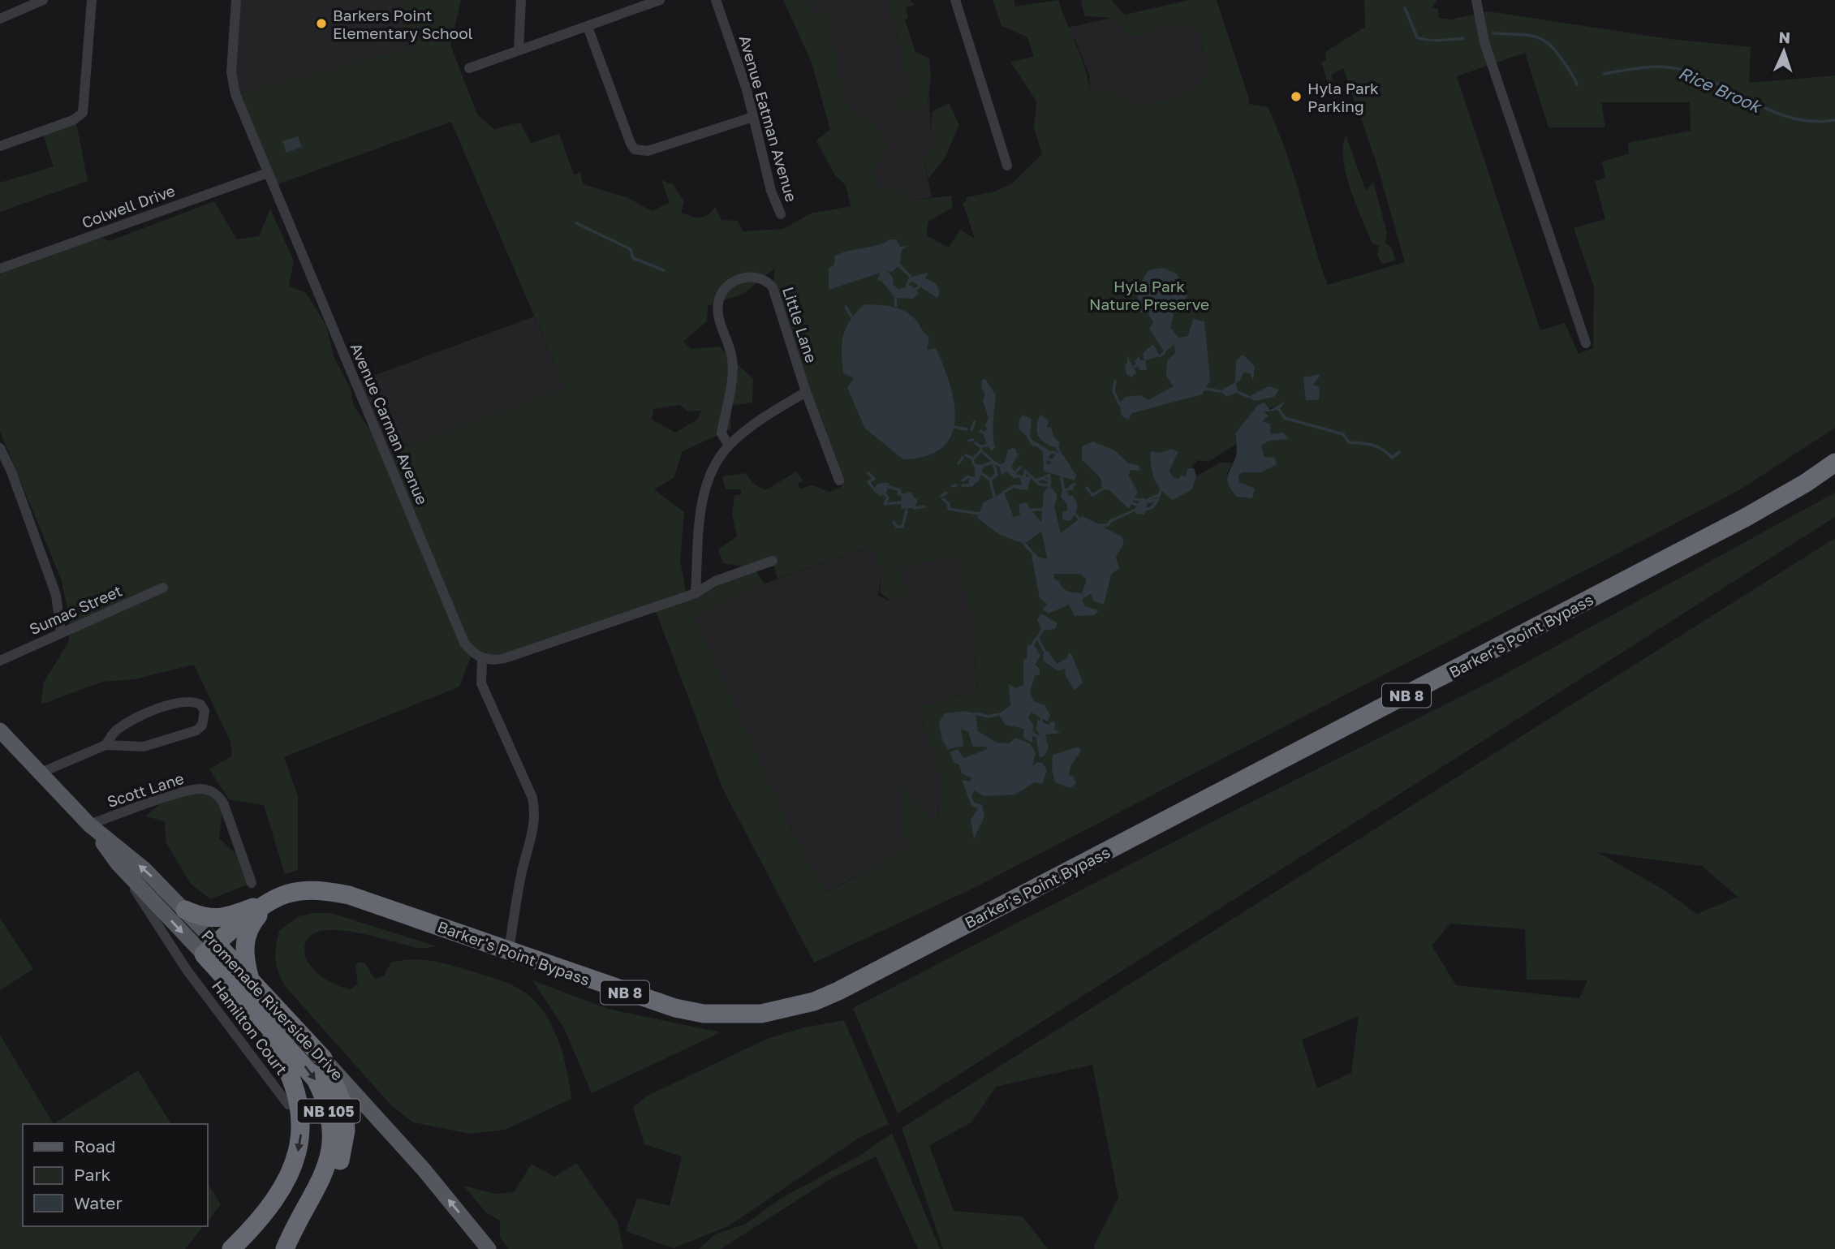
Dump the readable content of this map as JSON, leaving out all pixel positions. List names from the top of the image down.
{
  "streets": {
    "highway": [
      "Barker's Point Bypass",
      "NB 8",
      "Promenade Riverside Drive",
      "NB 105"
    ],
    "street": [
      "Avenue Eatman Avenue",
      "Colwell Drive",
      "Little Lane",
      "Avenue Carman Avenue",
      "Sumac Street",
      "Scott Lane",
      "Hamilton Court"
    ]
  },
  "crossings": [
    ["Colwell Drive", "Avenue Carman Avenue"],
    ["Barker's Point Bypass", "Promenade Riverside Drive"],
    ["Scott Lane", "Promenade Riverside Drive"],
    ["Promenade Riverside Drive", "Hamilton Court"]
  ],
  "water": ["Rice Brook"],
  "parks": ["Hyla Park Nature Preserve"],
  "places": ["Barkers Point Elementary School", "Hyla Park Parking"],
  "legend": ["Road", "Park", "Water"],
  "north": "top"
}
